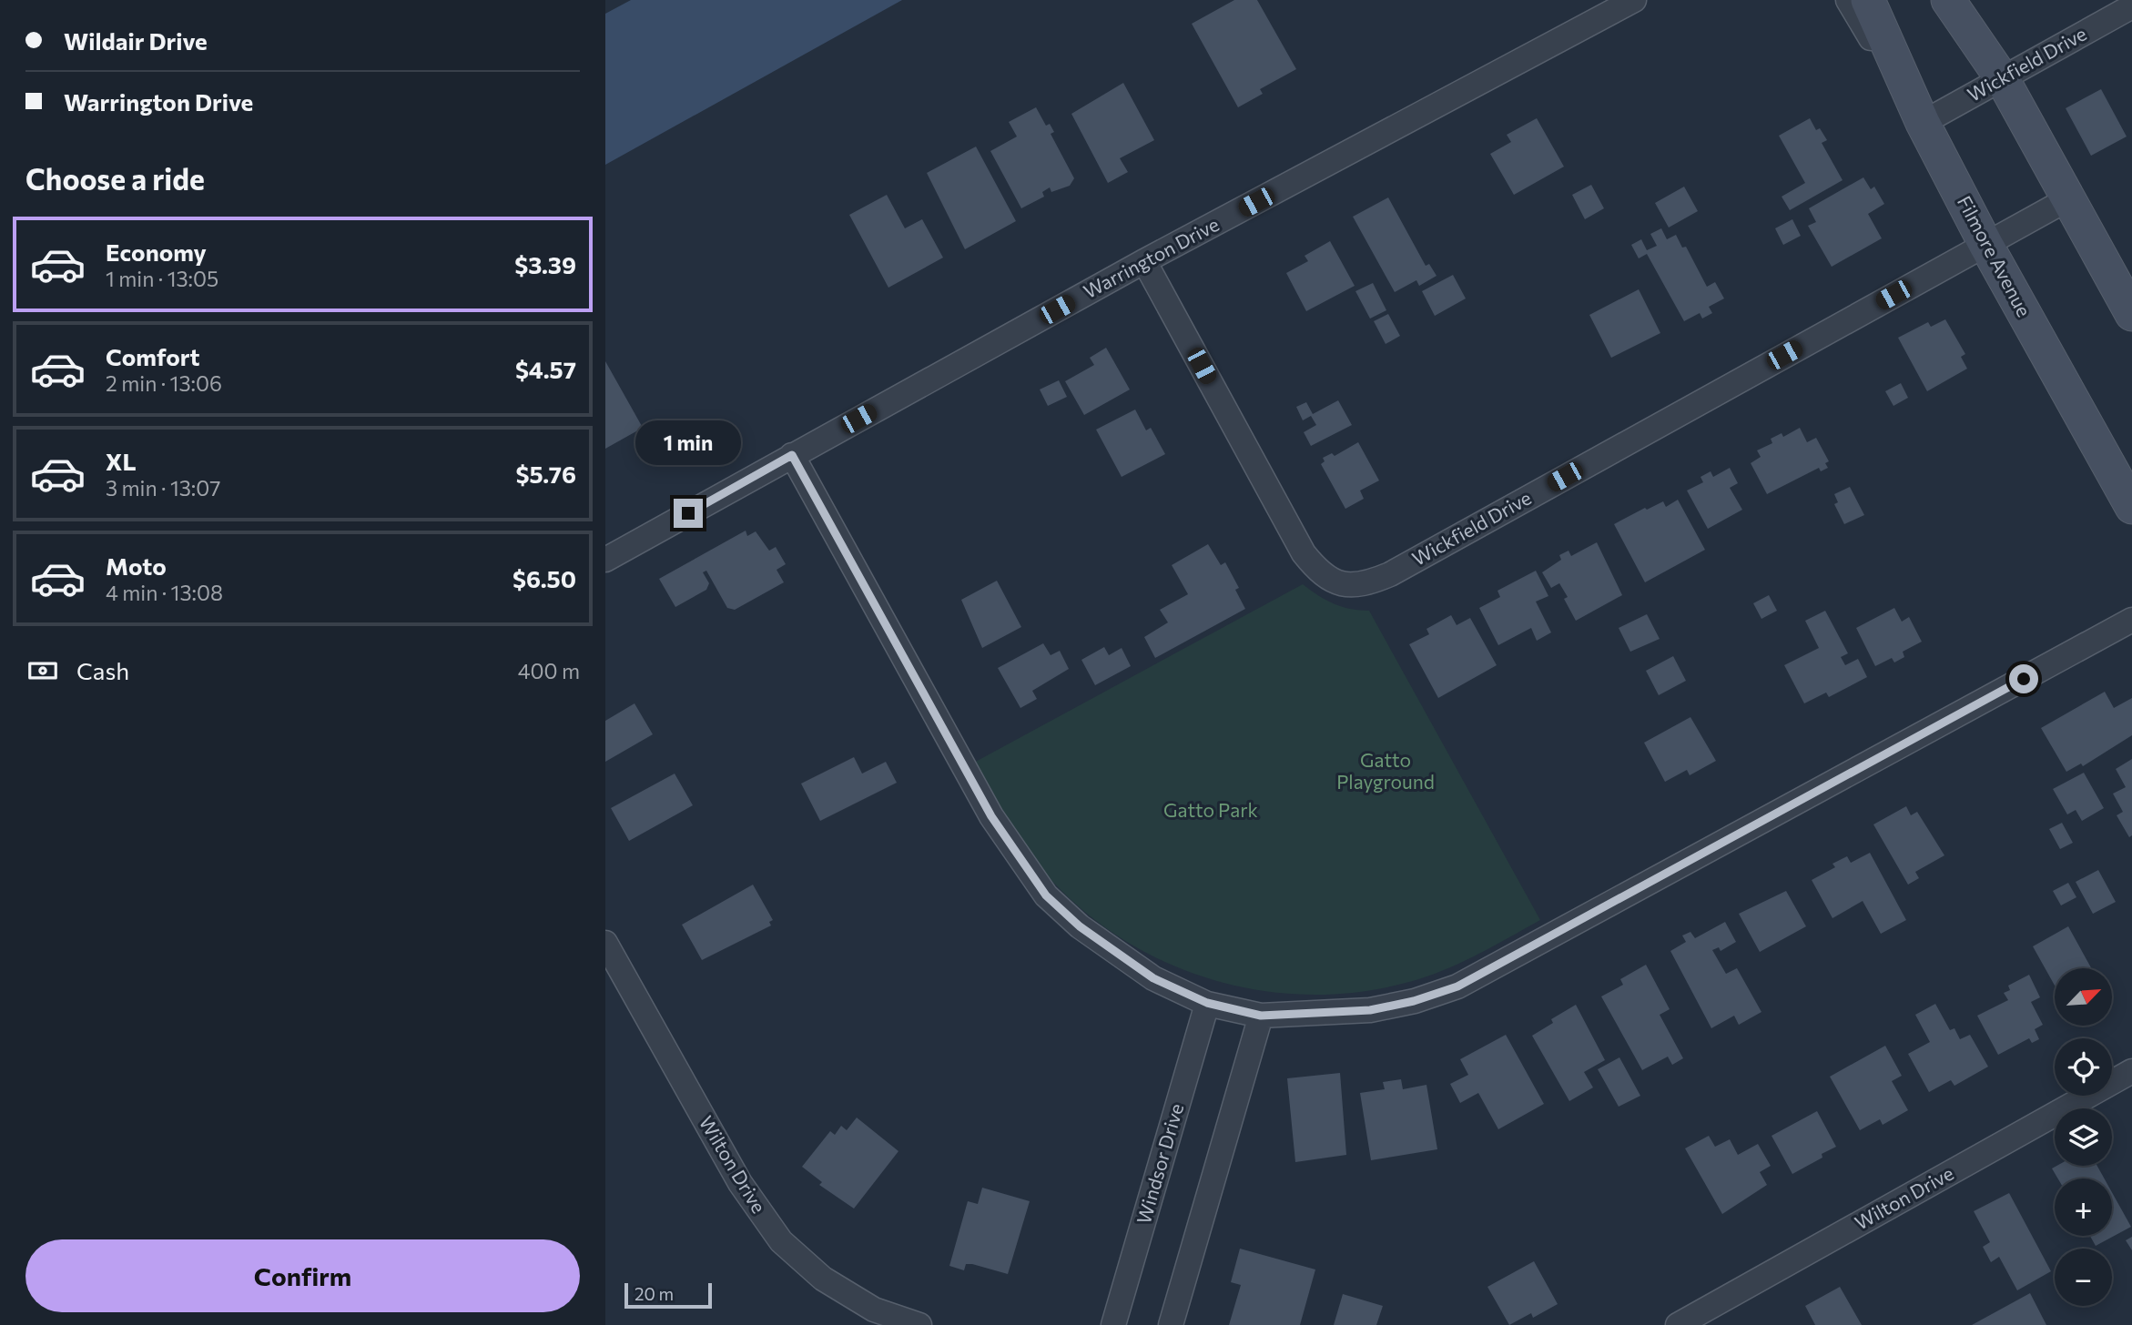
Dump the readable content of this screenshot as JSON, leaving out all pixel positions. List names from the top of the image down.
{
  "streets": {
    "street": [
      "Wickfield Drive",
      "Filmore Avenue",
      "Warrington Drive",
      "Windsor Drive",
      "Wilton Drive"
    ]
  },
  "crossings": [
    ["Wickfield Drive", "Filmore Avenue"],
    ["Wickfield Drive", "Warrington Drive"]
  ],
  "parks": ["Gatto Playground", "Gatto Park"],
  "scale_bar": "20 m",
  "north": "top right",
  "page": {
    "banner": ["Wildair Drive", "Warrington Drive"],
    "heading": "Choose a ride",
    "list": [
      {
        "name": "Economy",
        "note": "1 min · 13:05",
        "value": "$3.39"
      },
      {
        "name": "Comfort",
        "note": "2 min · 13:06",
        "value": "$4.57"
      },
      {
        "name": "XL",
        "note": "3 min · 13:07",
        "value": "$5.76"
      },
      {
        "name": "Moto",
        "note": "4 min · 13:08",
        "value": "$6.50"
      }
    ],
    "bubble": "1 min",
    "pay": ["Cash", "400 m"],
    "map_buttons": ["+", "−"],
    "buttons": "Confirm",
    "scale": "20 m"
  }
}
